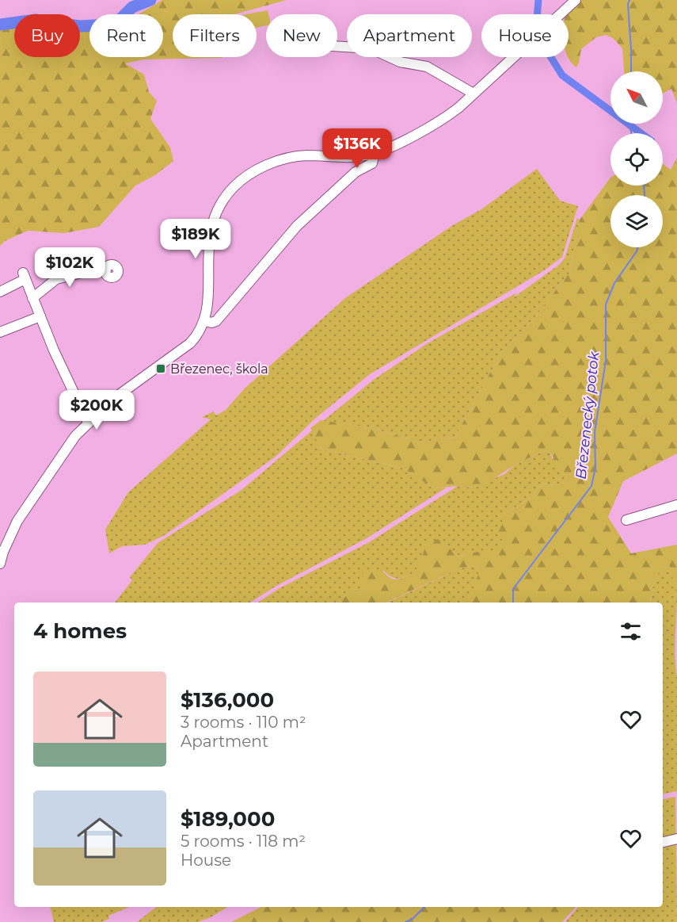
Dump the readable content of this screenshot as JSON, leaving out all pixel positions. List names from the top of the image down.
{
  "water": ["Březenecký potok"],
  "places": {
    "transit": ["Březenec, škola"]
  },
  "north": "top left",
  "page": {
    "chip": [
      "Buy",
      "Rent",
      "Filters",
      "New",
      "Apartment",
      "House"
    ],
    "price": [
      "$136K",
      "$189K",
      "$102K",
      "$200K"
    ],
    "heading": "4 homes",
    "list": [
      {
        "name": "$136,000",
        "note": "3 rooms · 110 m² · Apartment"
      },
      {
        "name": "$189,000",
        "note": "5 rooms · 118 m² · House"
      }
    ]
  }
}
